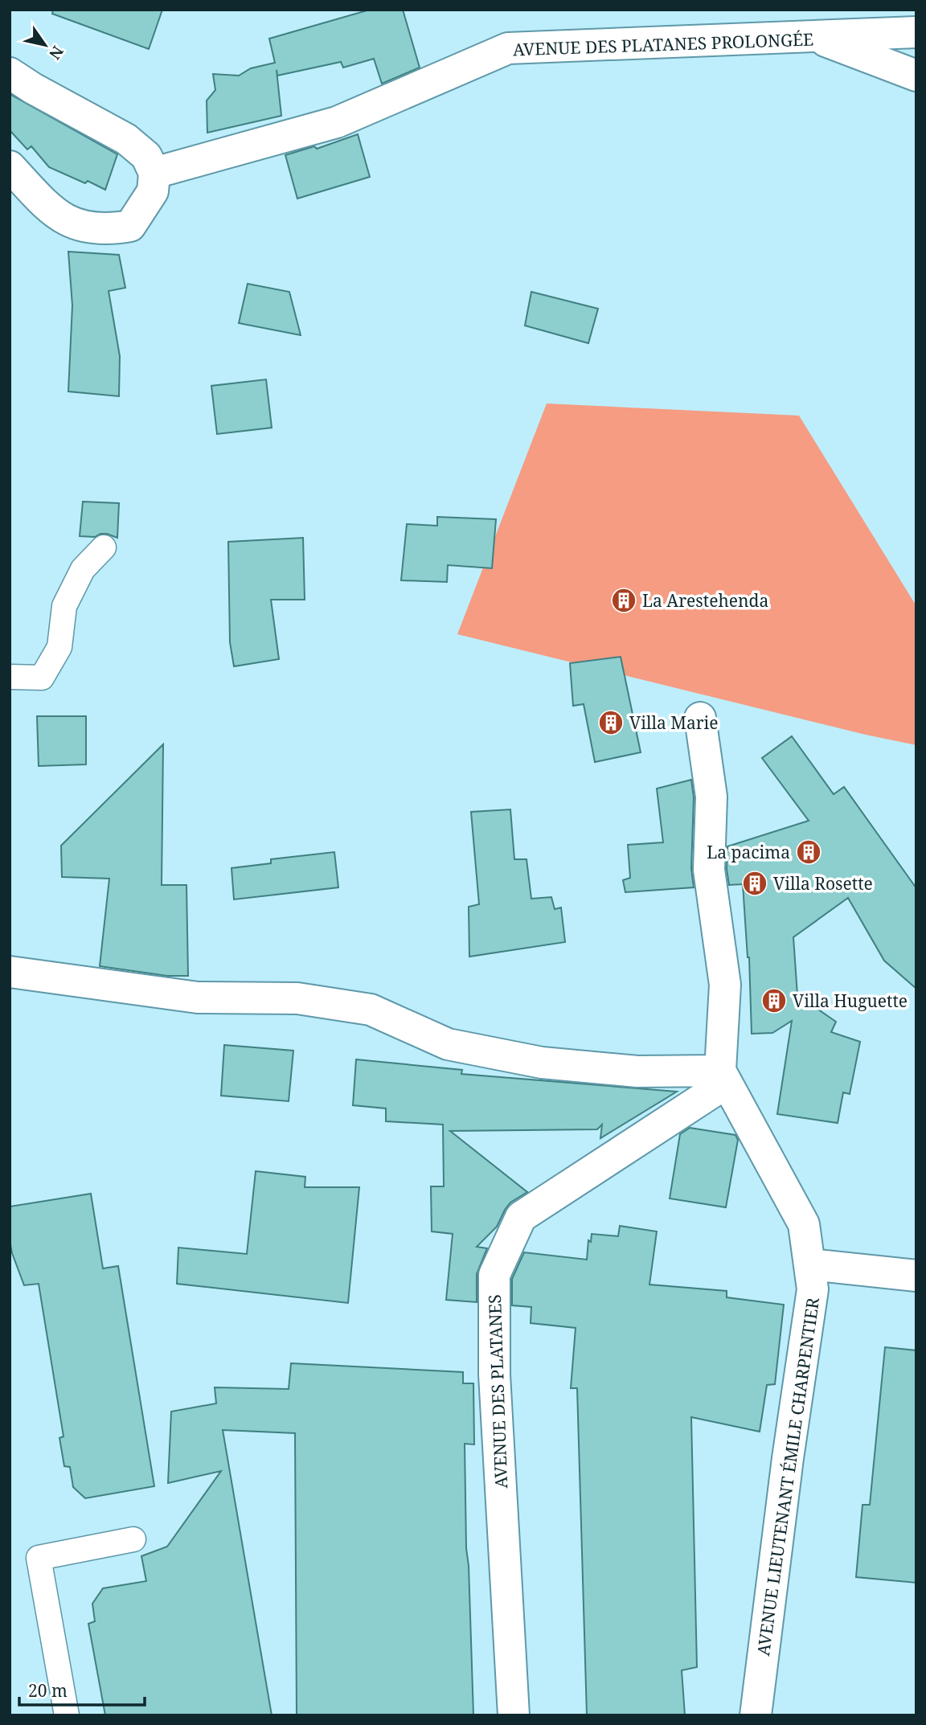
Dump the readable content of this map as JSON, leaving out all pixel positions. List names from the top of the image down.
{
  "streets": {
    "street": ["AVENUE DES PLATANES PROLONGÉE", "AVENUE DES PLATANES", "AVENUE LIEUTENANT ÉMILE CHARPENTIER"]
  },
  "crossings": [
    ["AVENUE DES PLATANES", "AVENUE LIEUTENANT ÉMILE CHARPENTIER"]
  ],
  "places": {
    "building": [
      "La Arestehenda",
      "Villa Marie",
      "La pacima",
      "Villa Rosette",
      "Villa Huguette"
    ]
  },
  "scale_bar": "20 m",
  "north": "bottom right"
}
